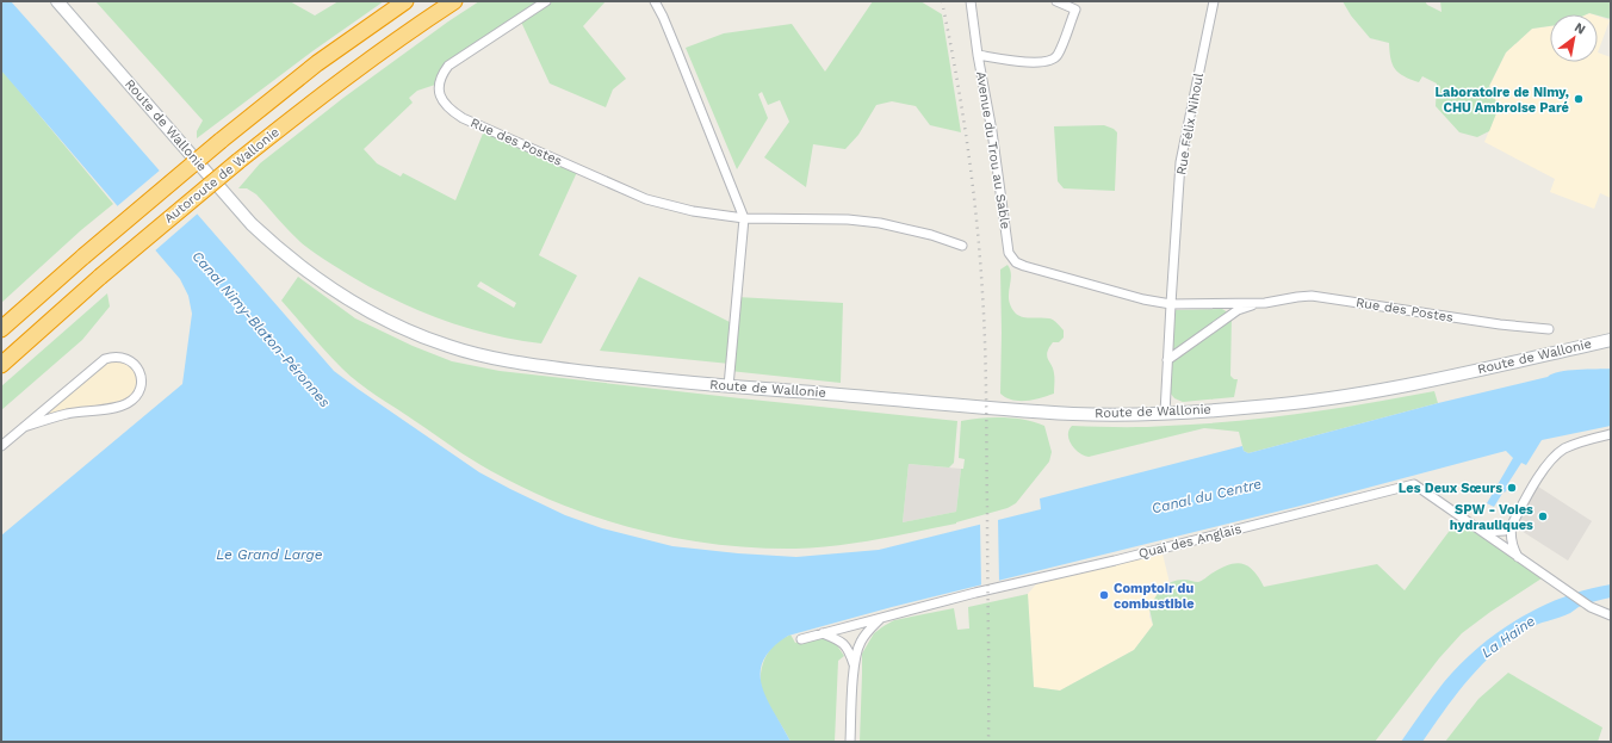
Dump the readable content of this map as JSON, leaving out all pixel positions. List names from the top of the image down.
{
  "streets": {
    "highway": ["Autoroute de Wallonie"],
    "main road": ["Route de Wallonie"],
    "street": [
      "Rue Félix Nihoul",
      "Rue des Postes",
      "Avenue du Trou au Sable",
      "Quai des Anglais"
    ]
  },
  "crossings": [
    ["Rue Félix Nihoul", "Rue des Postes"],
    ["Rue des Postes", "Avenue du Trou au Sable"]
  ],
  "water": [
    "Canal Nimy-Blaton-Péronnes",
    "Canal du Centre",
    "Le Grand Large",
    "La Haine"
  ],
  "places": [
    "Laboratoire de Nimy, CHU Ambroise Paré",
    "Les Deux Sœurs",
    "SPW - Voies hydrauliques",
    "Comptoir du combustible"
  ],
  "north": "top right"
}
